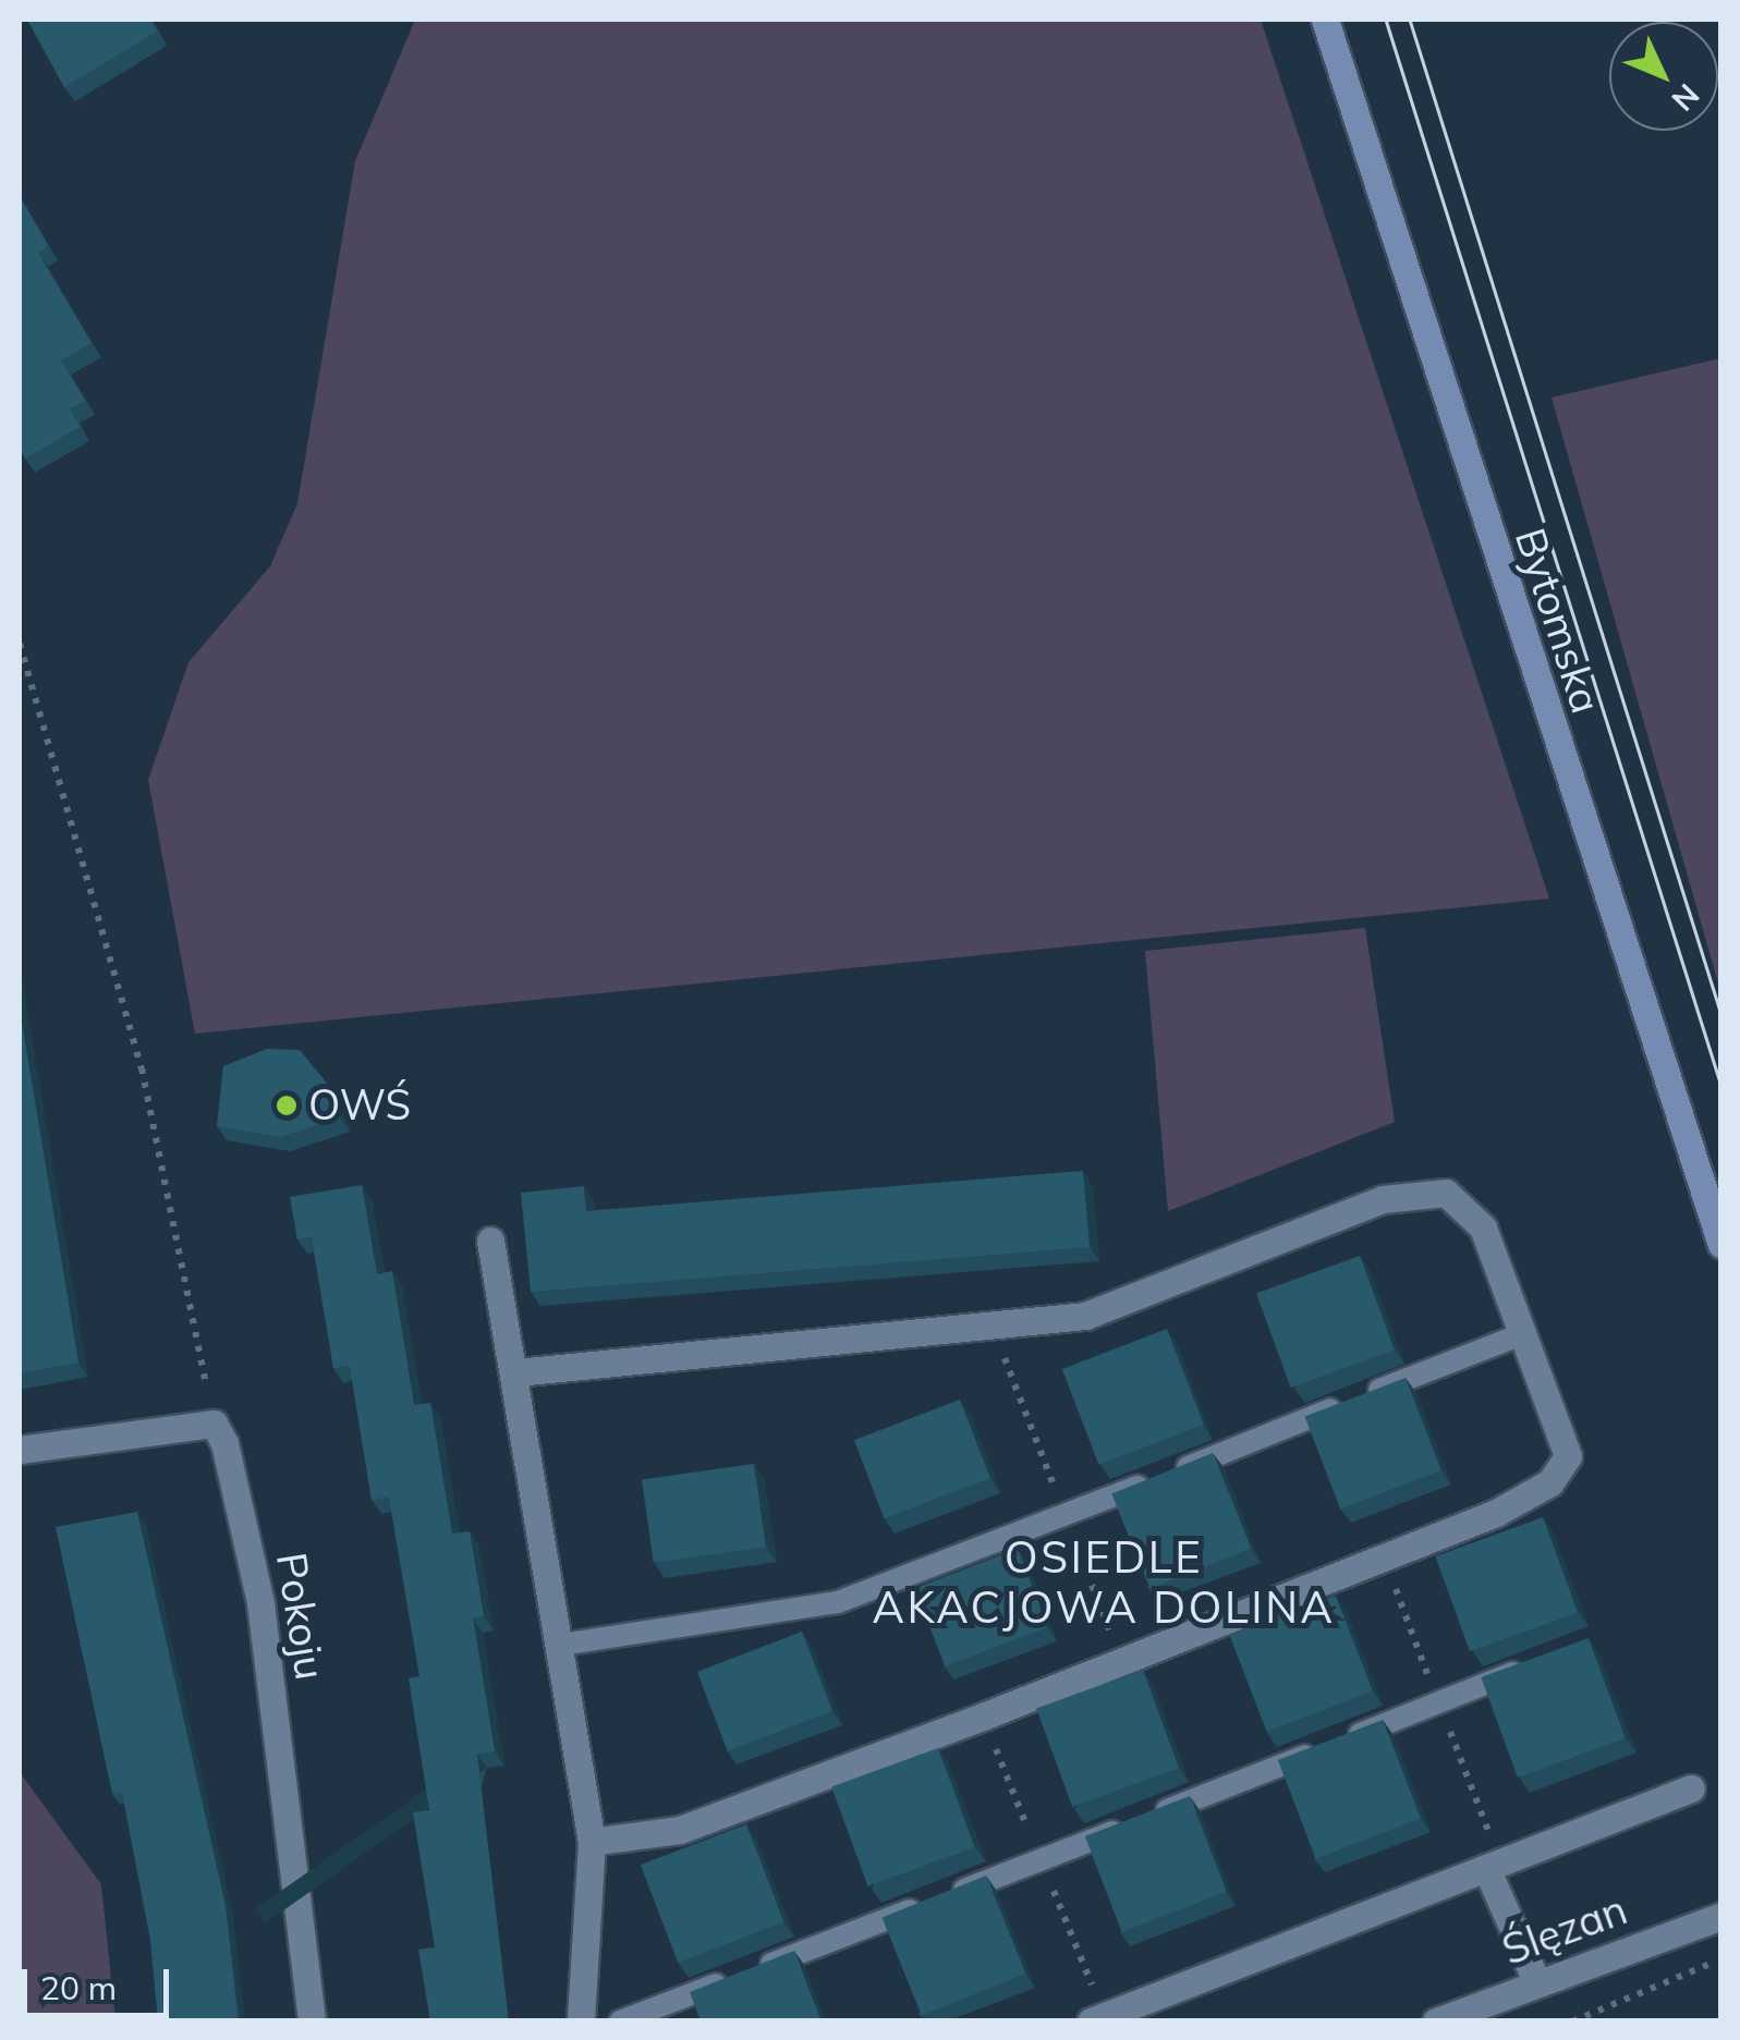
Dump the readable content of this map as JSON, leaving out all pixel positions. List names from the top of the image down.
{
  "streets": {
    "main road": ["Bytomska"],
    "street": ["Pokoju", "Ślęzan"]
  },
  "districts": ["OSIEDLE AKACJOWA DOLINA"],
  "places": ["OWŚ"],
  "scale_bar": "20 m",
  "north": "bottom right"
}
